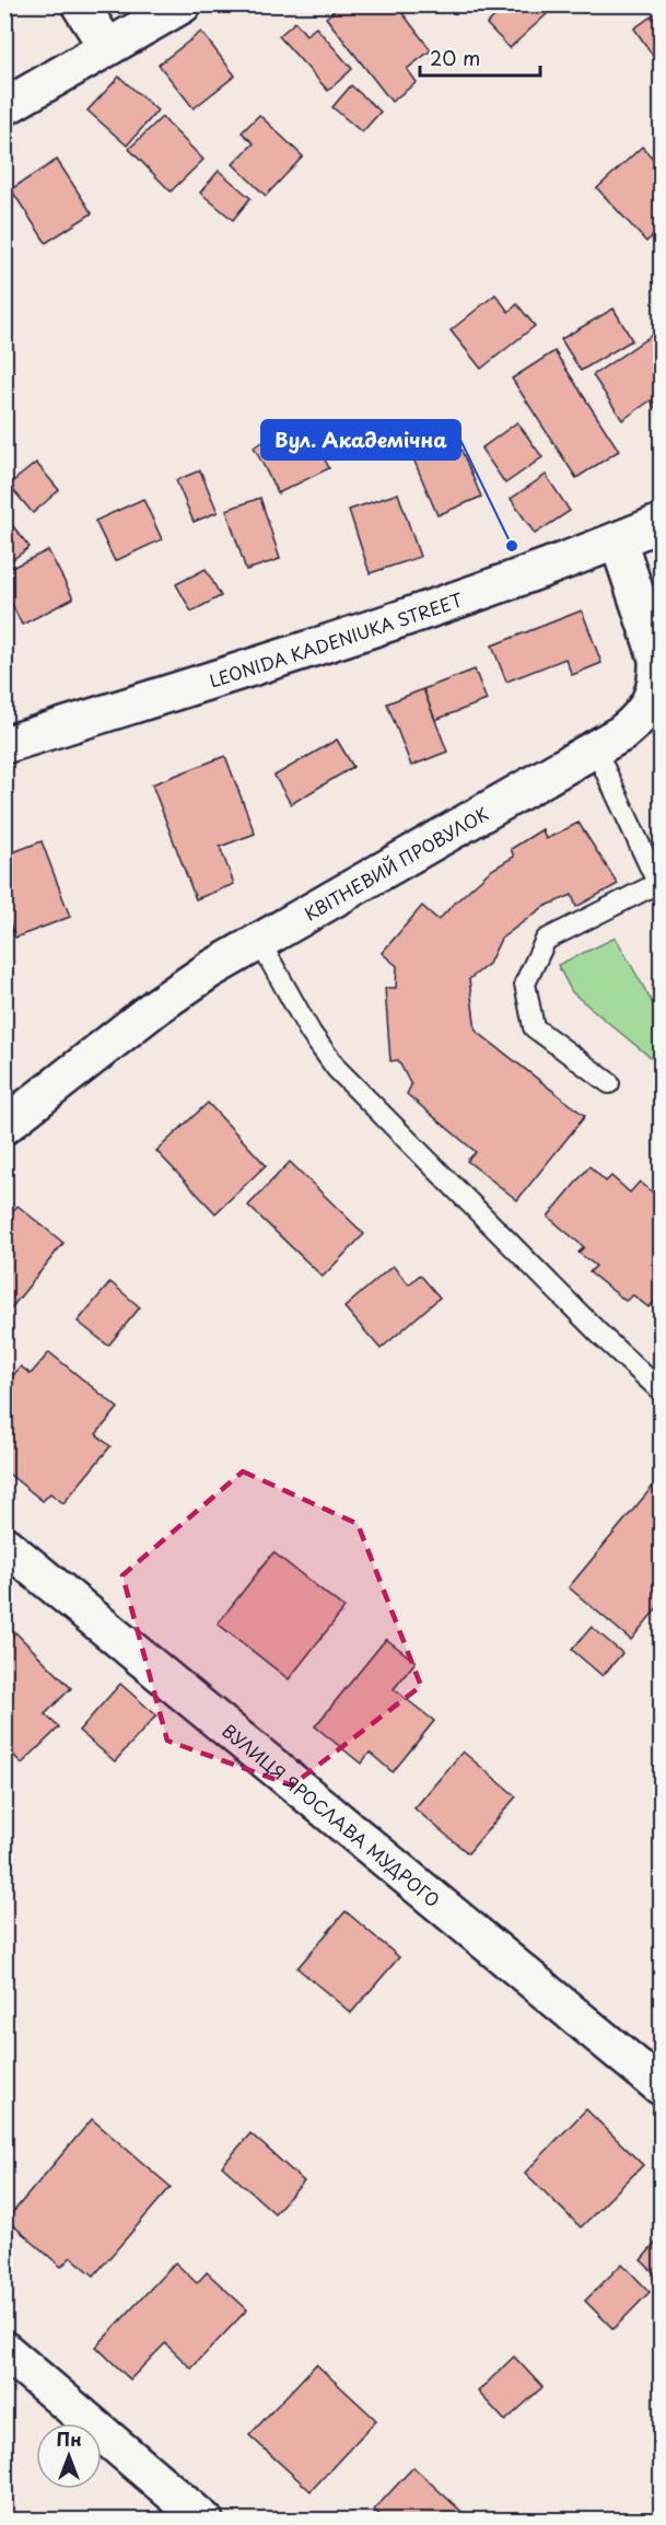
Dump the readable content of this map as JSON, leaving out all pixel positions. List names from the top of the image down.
{
  "streets": {
    "street": ["LEONIDA KADENIUKA STREET", "КВІТНЕВИЙ ПРОВУЛОК", "ВУЛИЦЯ ЯРОСЛАВА МУДРОГО"]
  },
  "crossings": [
    ["LEONIDA KADENIUKA STREET", "КВІТНЕВИЙ ПРОВУЛОК"]
  ],
  "places": ["Вул. Академічна"],
  "scale_bar": "20 m",
  "north": "top"
}
